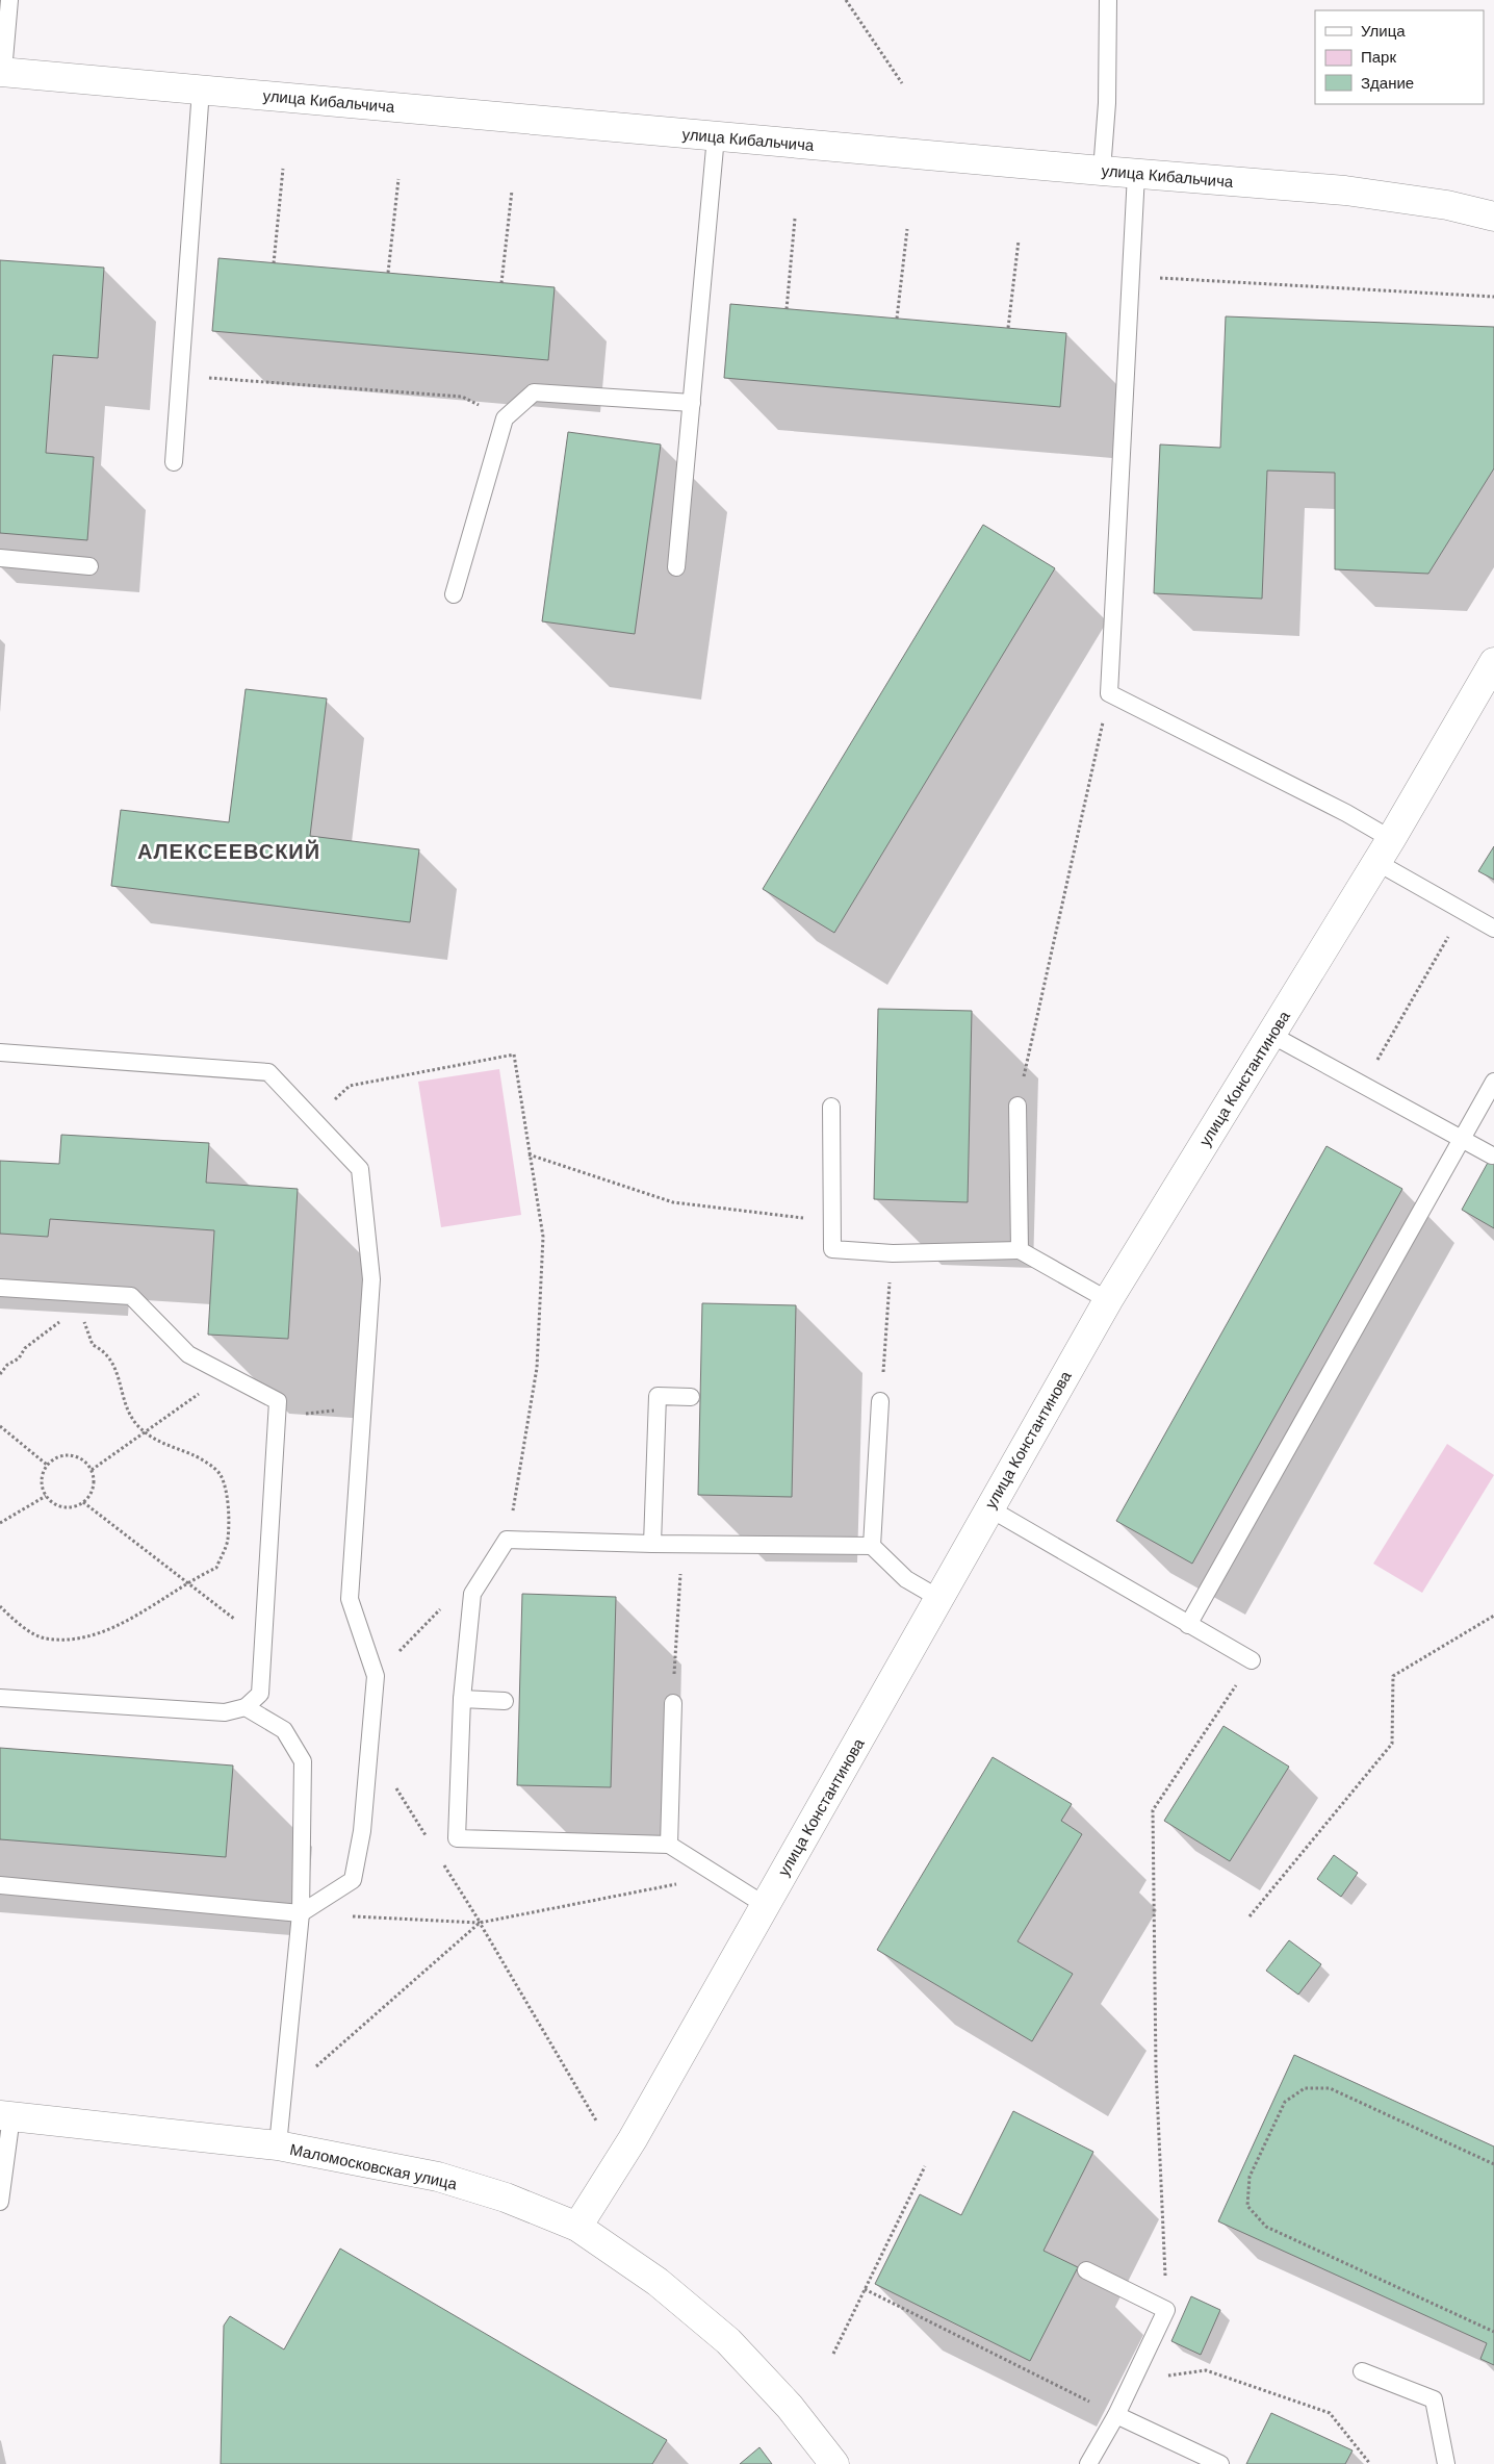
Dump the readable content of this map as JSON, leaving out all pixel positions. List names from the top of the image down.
{
  "streets": {
    "street": ["улица Кибальчича", "улица Константинова", "Маломосковская улица"]
  },
  "crossings": [
    ["улица Константинова", "Маломосковская улица"]
  ],
  "districts": ["АЛЕКСЕЕВСКИЙ"],
  "legend": ["Улица", "Парк", "Здание"]
}
